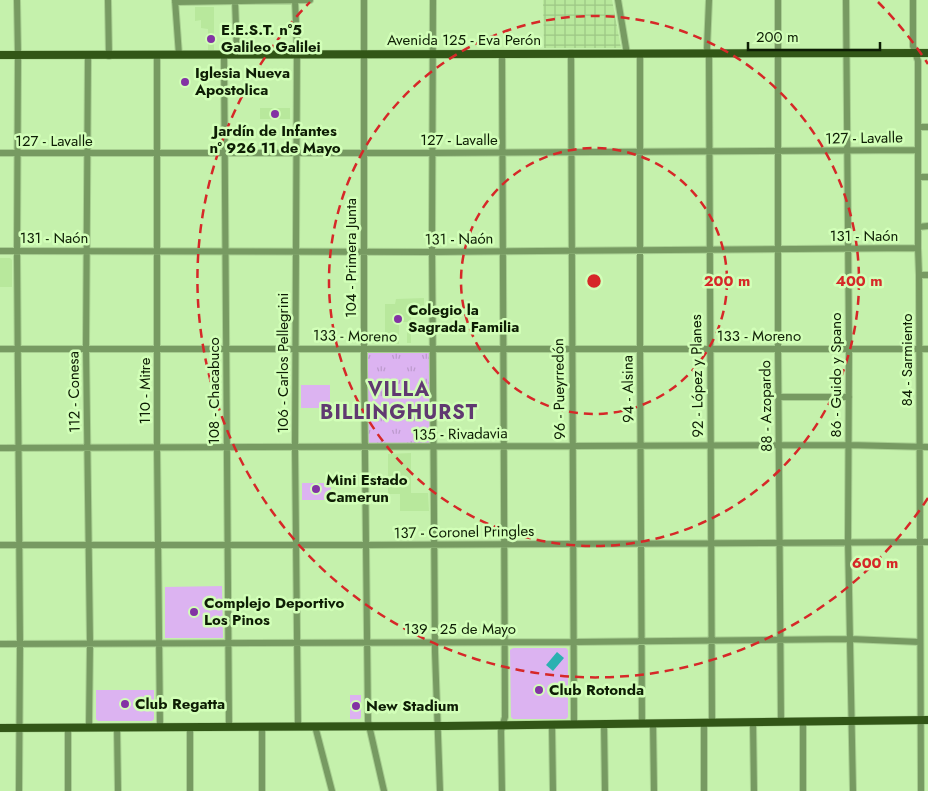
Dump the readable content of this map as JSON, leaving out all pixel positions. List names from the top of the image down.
{
  "streets": {
    "main road": ["Avenida 125 - Eva Perón"],
    "street": [
      "127 - Lavalle",
      "131 - Naón",
      "104 - Primera Junta",
      "133 - Moreno",
      "84 - Sarmiento",
      "106 - Carlos Pellegrini",
      "86 - Guido y Spano",
      "92 - López y Planes",
      "96 - Pueyrredón",
      "94 - Alsina",
      "110 - Mitre",
      "108 - Chacabuco",
      "112 - Conesa",
      "88 - Azopardo",
      "135 - Rivadavia",
      "137 - Coronel Pringles",
      "139 - 25 de Mayo"
    ]
  },
  "crossings": [
    ["Avenida 125 - Eva Perón", "104 - Primera Junta"],
    ["Avenida 125 - Eva Perón", "84 - Sarmiento"],
    ["Avenida 125 - Eva Perón", "106 - Carlos Pellegrini"],
    ["Avenida 125 - Eva Perón", "86 - Guido y Spano"],
    ["Avenida 125 - Eva Perón", "92 - López y Planes"],
    ["Avenida 125 - Eva Perón", "96 - Pueyrredón"],
    ["Avenida 125 - Eva Perón", "94 - Alsina"],
    ["Avenida 125 - Eva Perón", "110 - Mitre"],
    ["Avenida 125 - Eva Perón", "108 - Chacabuco"],
    ["Avenida 125 - Eva Perón", "112 - Conesa"],
    ["Avenida 125 - Eva Perón", "88 - Azopardo"],
    ["127 - Lavalle", "104 - Primera Junta"],
    ["127 - Lavalle", "84 - Sarmiento"],
    ["127 - Lavalle", "106 - Carlos Pellegrini"],
    ["127 - Lavalle", "86 - Guido y Spano"],
    ["127 - Lavalle", "92 - López y Planes"],
    ["127 - Lavalle", "96 - Pueyrredón"],
    ["127 - Lavalle", "94 - Alsina"],
    ["127 - Lavalle", "110 - Mitre"],
    ["127 - Lavalle", "108 - Chacabuco"],
    ["127 - Lavalle", "112 - Conesa"],
    ["127 - Lavalle", "88 - Azopardo"],
    ["131 - Naón", "104 - Primera Junta"],
    ["131 - Naón", "84 - Sarmiento"],
    ["131 - Naón", "106 - Carlos Pellegrini"],
    ["131 - Naón", "86 - Guido y Spano"],
    ["131 - Naón", "92 - López y Planes"],
    ["131 - Naón", "96 - Pueyrredón"],
    ["131 - Naón", "94 - Alsina"],
    ["131 - Naón", "110 - Mitre"],
    ["131 - Naón", "108 - Chacabuco"],
    ["131 - Naón", "112 - Conesa"],
    ["131 - Naón", "88 - Azopardo"],
    ["104 - Primera Junta", "133 - Moreno"],
    ["104 - Primera Junta", "135 - Rivadavia"],
    ["104 - Primera Junta", "137 - Coronel Pringles"],
    ["104 - Primera Junta", "139 - 25 de Mayo"],
    ["133 - Moreno", "84 - Sarmiento"],
    ["133 - Moreno", "106 - Carlos Pellegrini"],
    ["133 - Moreno", "86 - Guido y Spano"],
    ["133 - Moreno", "92 - López y Planes"],
    ["133 - Moreno", "96 - Pueyrredón"],
    ["133 - Moreno", "94 - Alsina"],
    ["133 - Moreno", "110 - Mitre"],
    ["133 - Moreno", "108 - Chacabuco"],
    ["133 - Moreno", "112 - Conesa"],
    ["133 - Moreno", "88 - Azopardo"],
    ["84 - Sarmiento", "135 - Rivadavia"],
    ["84 - Sarmiento", "137 - Coronel Pringles"],
    ["84 - Sarmiento", "139 - 25 de Mayo"],
    ["106 - Carlos Pellegrini", "135 - Rivadavia"],
    ["106 - Carlos Pellegrini", "137 - Coronel Pringles"],
    ["106 - Carlos Pellegrini", "139 - 25 de Mayo"],
    ["86 - Guido y Spano", "135 - Rivadavia"],
    ["86 - Guido y Spano", "137 - Coronel Pringles"],
    ["86 - Guido y Spano", "139 - 25 de Mayo"],
    ["92 - López y Planes", "135 - Rivadavia"],
    ["92 - López y Planes", "137 - Coronel Pringles"],
    ["92 - López y Planes", "139 - 25 de Mayo"],
    ["96 - Pueyrredón", "135 - Rivadavia"],
    ["96 - Pueyrredón", "137 - Coronel Pringles"],
    ["96 - Pueyrredón", "139 - 25 de Mayo"],
    ["94 - Alsina", "135 - Rivadavia"],
    ["94 - Alsina", "137 - Coronel Pringles"],
    ["94 - Alsina", "139 - 25 de Mayo"],
    ["110 - Mitre", "135 - Rivadavia"],
    ["110 - Mitre", "137 - Coronel Pringles"],
    ["110 - Mitre", "139 - 25 de Mayo"],
    ["108 - Chacabuco", "135 - Rivadavia"],
    ["108 - Chacabuco", "137 - Coronel Pringles"],
    ["108 - Chacabuco", "139 - 25 de Mayo"],
    ["112 - Conesa", "135 - Rivadavia"],
    ["112 - Conesa", "137 - Coronel Pringles"],
    ["112 - Conesa", "139 - 25 de Mayo"],
    ["88 - Azopardo", "135 - Rivadavia"],
    ["88 - Azopardo", "137 - Coronel Pringles"],
    ["88 - Azopardo", "139 - 25 de Mayo"]
  ],
  "districts": ["VILLA BILLINGHURST"],
  "places": [
    "E.E.S.T. n°5 Galileo Galilei",
    "Iglesia Nueva Apostolica",
    "Jardín de Infantes nº 926 11 de Mayo",
    "Colegio la Sagrada Familia",
    "Mini Estado Camerun",
    "Complejo Deportivo Los Pinos",
    "Club Rotonda",
    "Club Regatta",
    "New Stadium"
  ],
  "scale_bar": "200 m",
  "rings": ["200 m", "400 m", "600 m"]
}
